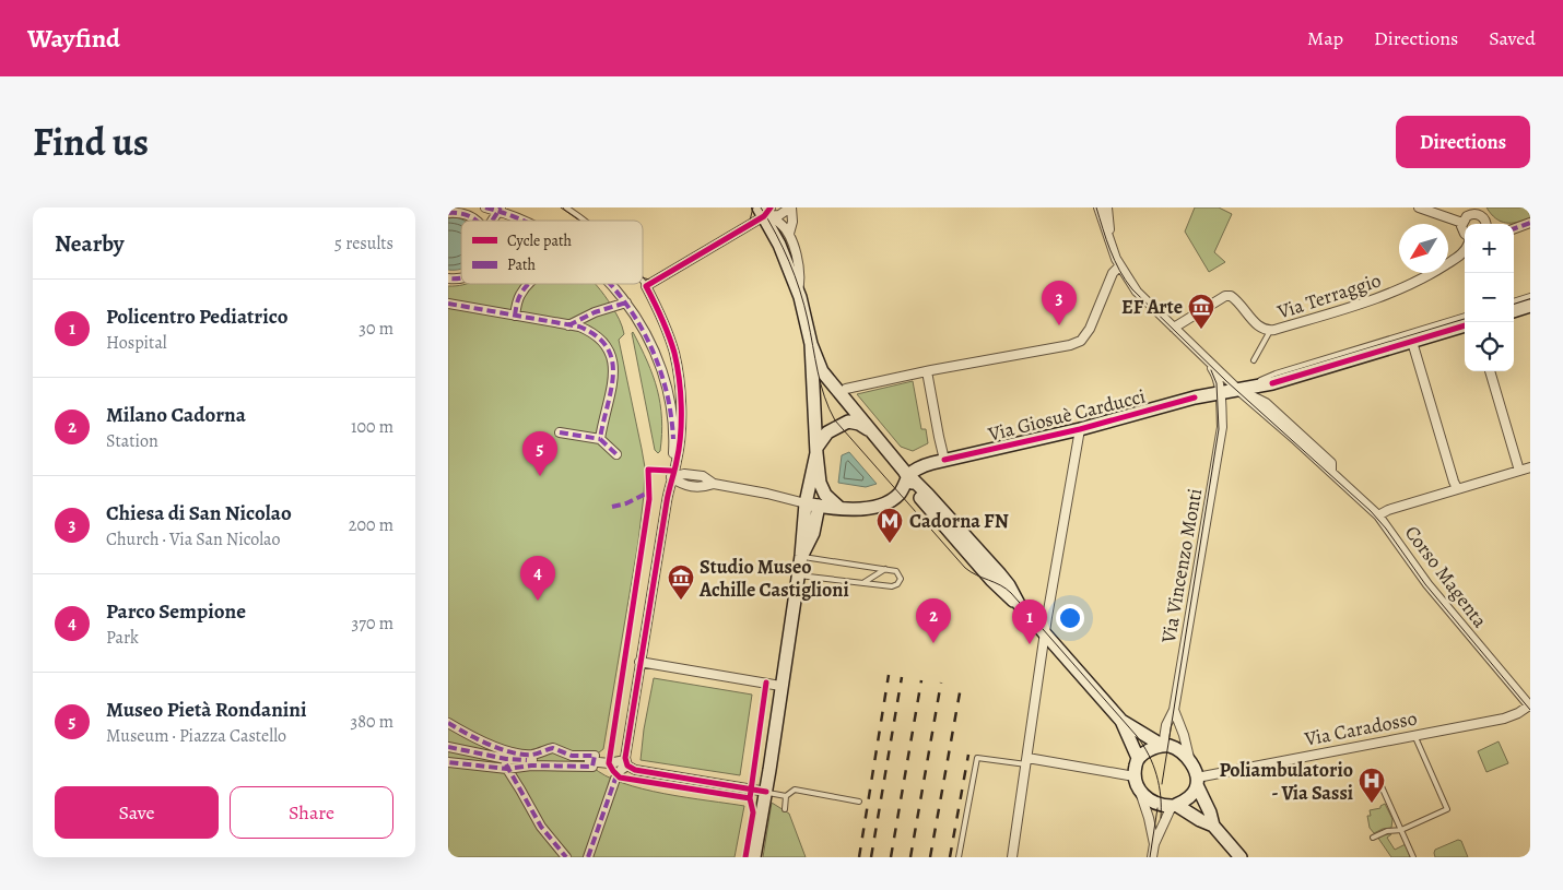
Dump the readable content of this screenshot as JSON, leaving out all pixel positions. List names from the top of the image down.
{
  "streets": {
    "street": [
      "Via Terraggio",
      "Via Giosuè Carducci",
      "Via Vincenzo Monti",
      "Corso Magenta",
      "Via Caradosso"
    ]
  },
  "crossings": [
    ["Via Giosuè Carducci", "Via Vincenzo Monti"],
    ["Via Giosuè Carducci", "Corso Magenta"],
    ["Via Vincenzo Monti", "Via Caradosso"],
    ["Corso Magenta", "Via Caradosso"]
  ],
  "places": {
    "museum": ["EF Arte", "Studio Museo Achille Castiglioni"],
    "metro station": ["Cadorna FN"],
    "hospital": ["Poliambulatorio - Via Sassi"]
  },
  "legend": ["Cycle path", "Path"],
  "north": "bottom left",
  "page": {
    "header": "Wayfind",
    "nav": ["Map", "Directions", "Saved"],
    "title": "Find us",
    "buttons": [
      "Directions",
      ["Save", "Share"]
    ],
    "heading": ["Nearby", "5 results"],
    "map_buttons": ["+", "−"],
    "list": [
      {
        "mark": "1",
        "name": "Policentro Pediatrico",
        "note": "Hospital",
        "value": "30 m"
      },
      {
        "mark": "2",
        "name": "Milano Cadorna",
        "note": "Station",
        "value": "100 m"
      },
      {
        "mark": "3",
        "name": "Chiesa di San Nicolao",
        "note": "Church · Via San Nicolao",
        "value": "200 m"
      },
      {
        "mark": "4",
        "name": "Parco Sempione",
        "note": "Park",
        "value": "370 m"
      },
      {
        "mark": "5",
        "name": "Museo Pietà Rondanini",
        "note": "Museum · Piazza Castello",
        "value": "380 m"
      }
    ],
    "pins": [
      "3",
      "5",
      "4",
      "2",
      "1"
    ]
  }
}
